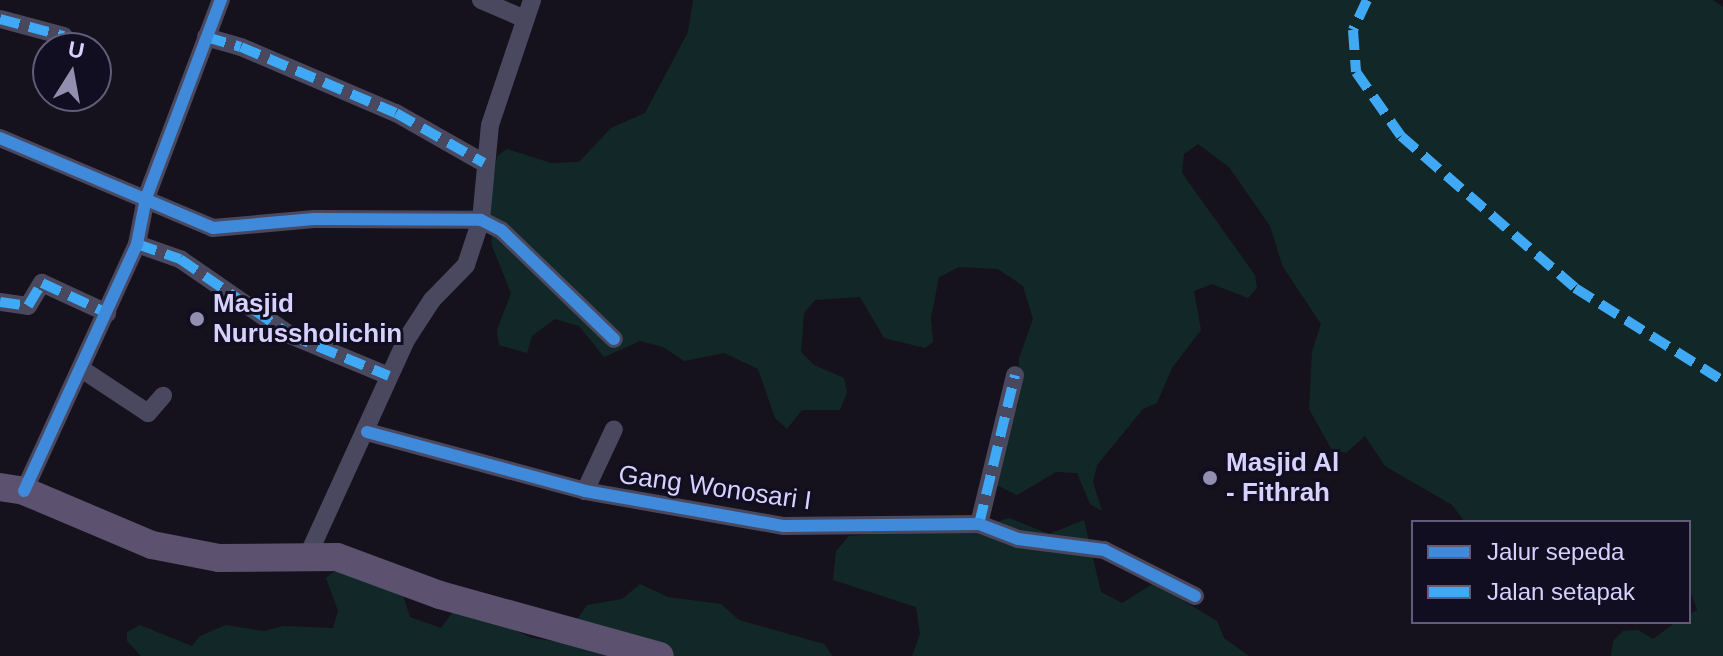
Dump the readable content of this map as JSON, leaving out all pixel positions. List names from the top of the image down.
{
  "streets": {
    "street": ["Gang Wonosari I"]
  },
  "places": ["Masjid Nurussholichin", "Masjid Al - Fithrah"],
  "legend": ["Jalur sepeda", "Jalan setapak"],
  "north": "top"
}
